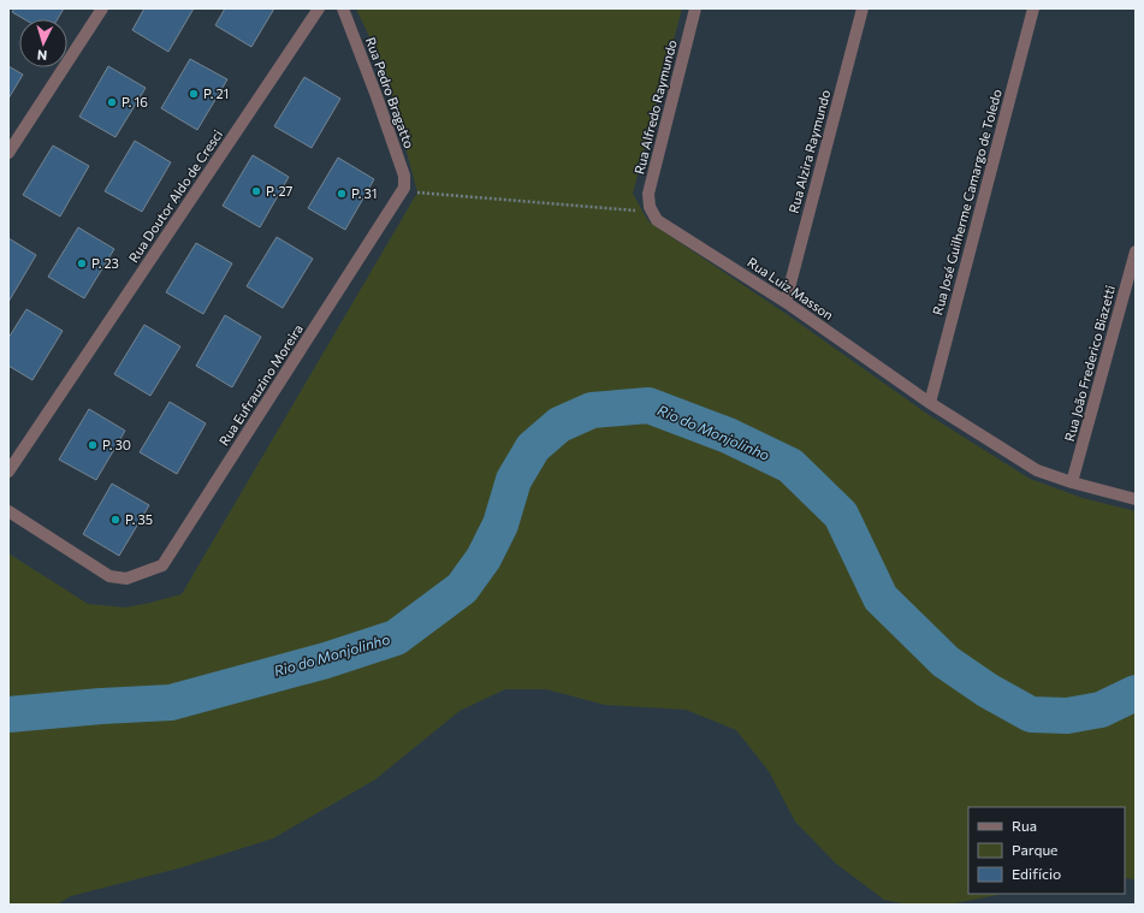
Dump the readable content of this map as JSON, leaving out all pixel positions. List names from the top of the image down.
{
  "streets": {
    "street": [
      "Rua Pedro Bragatto",
      "Rua Alfredo Raymundo",
      "Rua Alzira Raymundo",
      "Rua Doutor Aldo de Cresci",
      "Rua José Guilherme Camargo de Toledo",
      "Rua Luiz Masson",
      "Rua João Frederico Biazetti",
      "Rua Eufrauzino Moreira"
    ]
  },
  "crossings": [
    ["Rua Pedro Bragatto", "Rua Eufrauzino Moreira"],
    ["Rua Alfredo Raymundo", "Rua Luiz Masson"],
    ["Rua Alzira Raymundo", "Rua Luiz Masson"],
    ["Rua José Guilherme Camargo de Toledo", "Rua Luiz Masson"],
    ["Rua Luiz Masson", "Rua João Frederico Biazetti"]
  ],
  "water": ["Rio do Monjolinho"],
  "places": [
    "P. 21",
    "P. 16",
    "P. 27",
    "P. 31",
    "P. 23",
    "P. 30",
    "P. 35"
  ],
  "legend": ["Rua", "Parque", "Edifício"],
  "north": "bottom"
}
